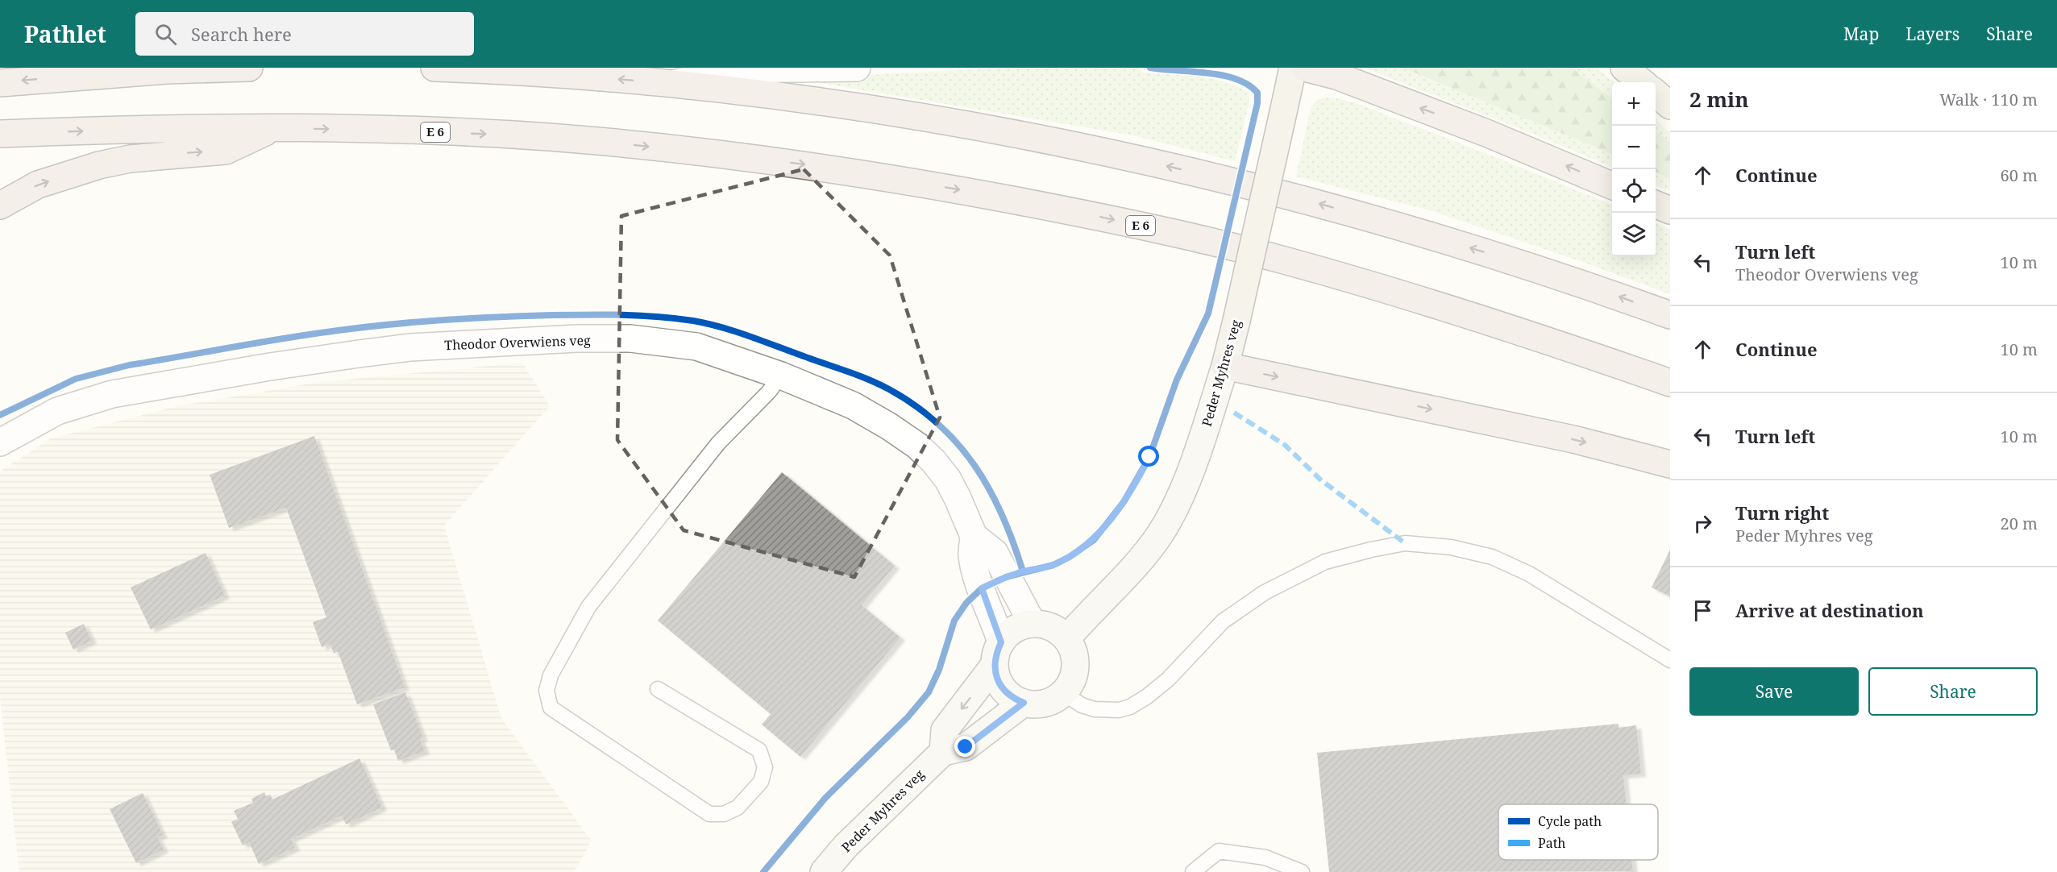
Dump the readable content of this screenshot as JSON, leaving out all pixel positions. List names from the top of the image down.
{
  "streets": {
    "highway": ["E 6"],
    "main road": ["Peder Myhres veg"],
    "street": ["Theodor Overwiens veg"]
  },
  "crossings": [
    ["Theodor Overwiens veg", "Peder Myhres veg"]
  ],
  "legend": ["Cycle path", "Path"],
  "page": {
    "header": "Pathlet",
    "search": "Search here",
    "nav": ["Map", "Layers", "Share"],
    "heading": ["2 min", "Walk · 110 m"],
    "map_buttons": ["+", "−"],
    "list": [
      ["Continue", "60 m"],
      ["Turn left", "Theodor Overwiens veg", "10 m"],
      ["Continue", "10 m"],
      ["Turn left", "10 m"],
      ["Turn right", "Peder Myhres veg", "20 m"],
      "Arrive at destination"
    ],
    "buttons": ["Save", "Share"]
  }
}
